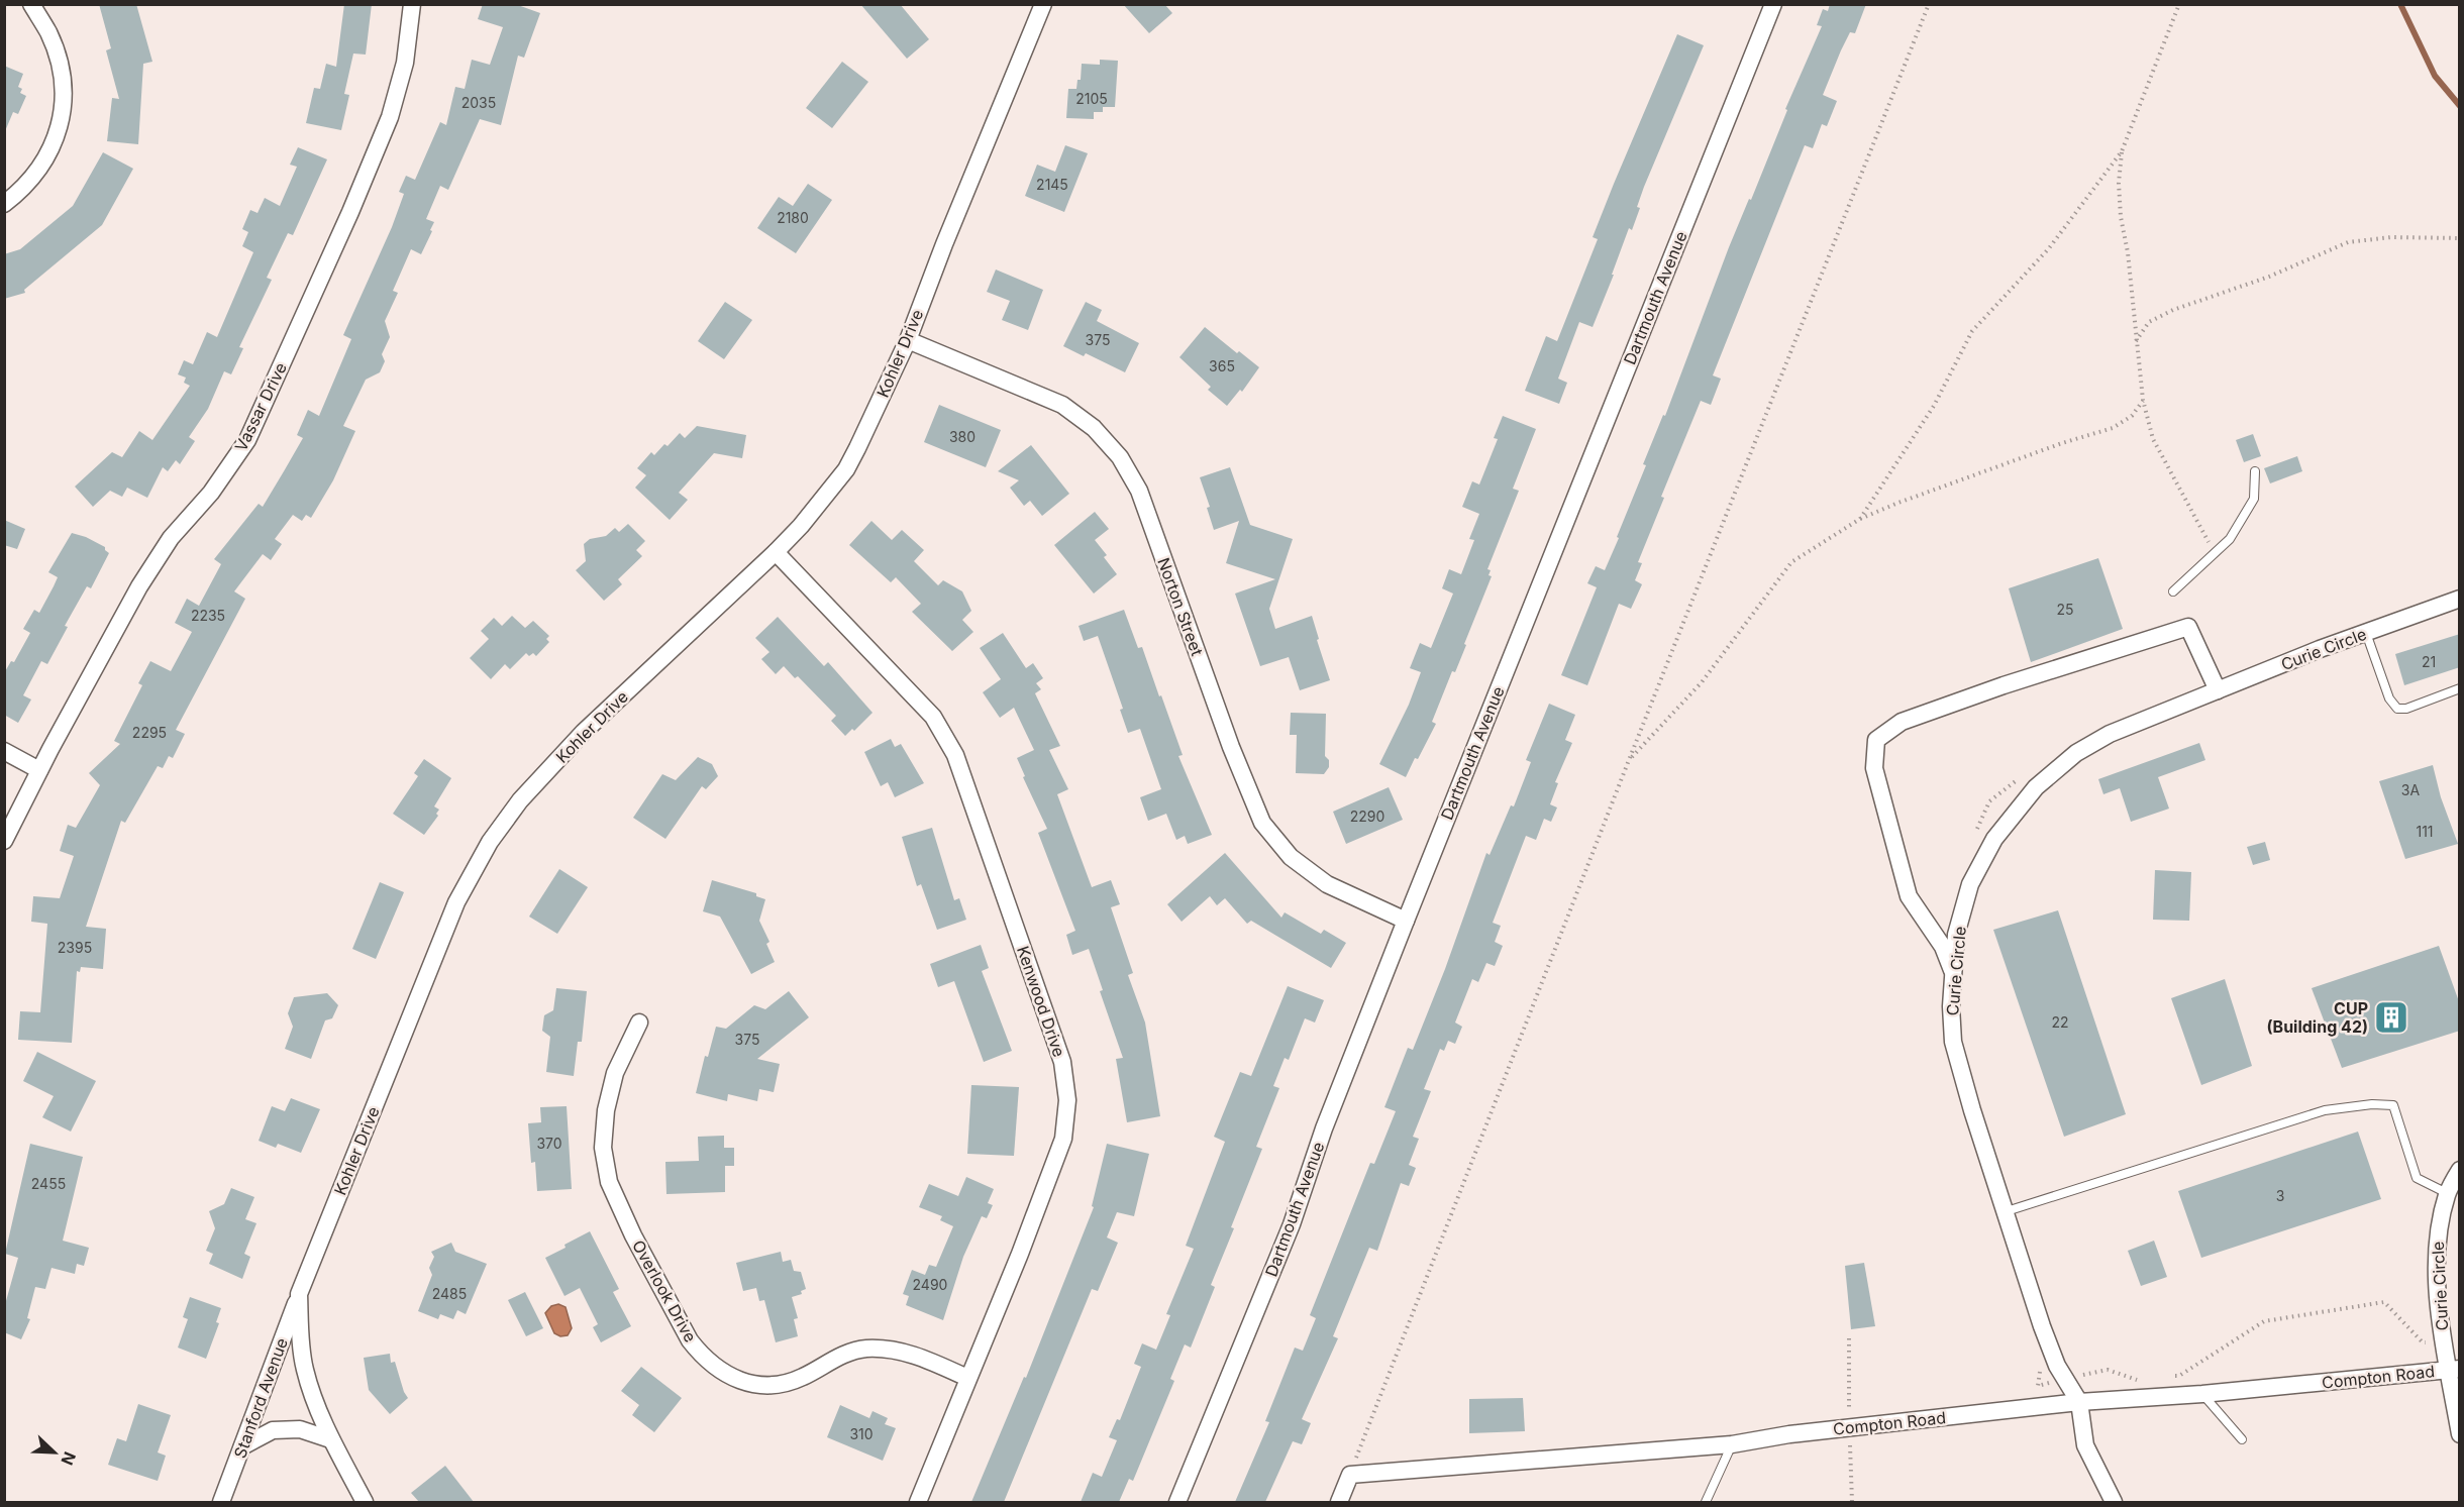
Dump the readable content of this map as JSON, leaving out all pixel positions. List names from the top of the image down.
{
  "streets": {
    "street": [
      "Dartmouth Avenue",
      "Kohler Drive",
      "Vassar Drive",
      "Norton Street",
      "Curie Circle",
      "Kenwood Drive",
      "Overlook Drive",
      "Compton Road",
      "Stanford Avenue"
    ]
  },
  "crossings": [
    ["Dartmouth Avenue", "Norton Street"],
    ["Kohler Drive", "Norton Street"],
    ["Kohler Drive", "Kenwood Drive"],
    ["Kohler Drive", "Stanford Avenue"],
    ["Curie Circle", "Compton Road"],
    ["Kenwood Drive", "Overlook Drive"]
  ],
  "places": {
    "building": ["CUP (Building 42)"]
  },
  "house_numbers": [
    "2105",
    "2035",
    "2145",
    "2180",
    "375",
    "365",
    "380",
    "25",
    "2235",
    "21",
    "2295",
    "3A",
    "2290",
    "111",
    "2395",
    "22",
    "375",
    "370",
    "2455",
    "3",
    "2490",
    "2485",
    "310"
  ],
  "north": "bottom right"
}
